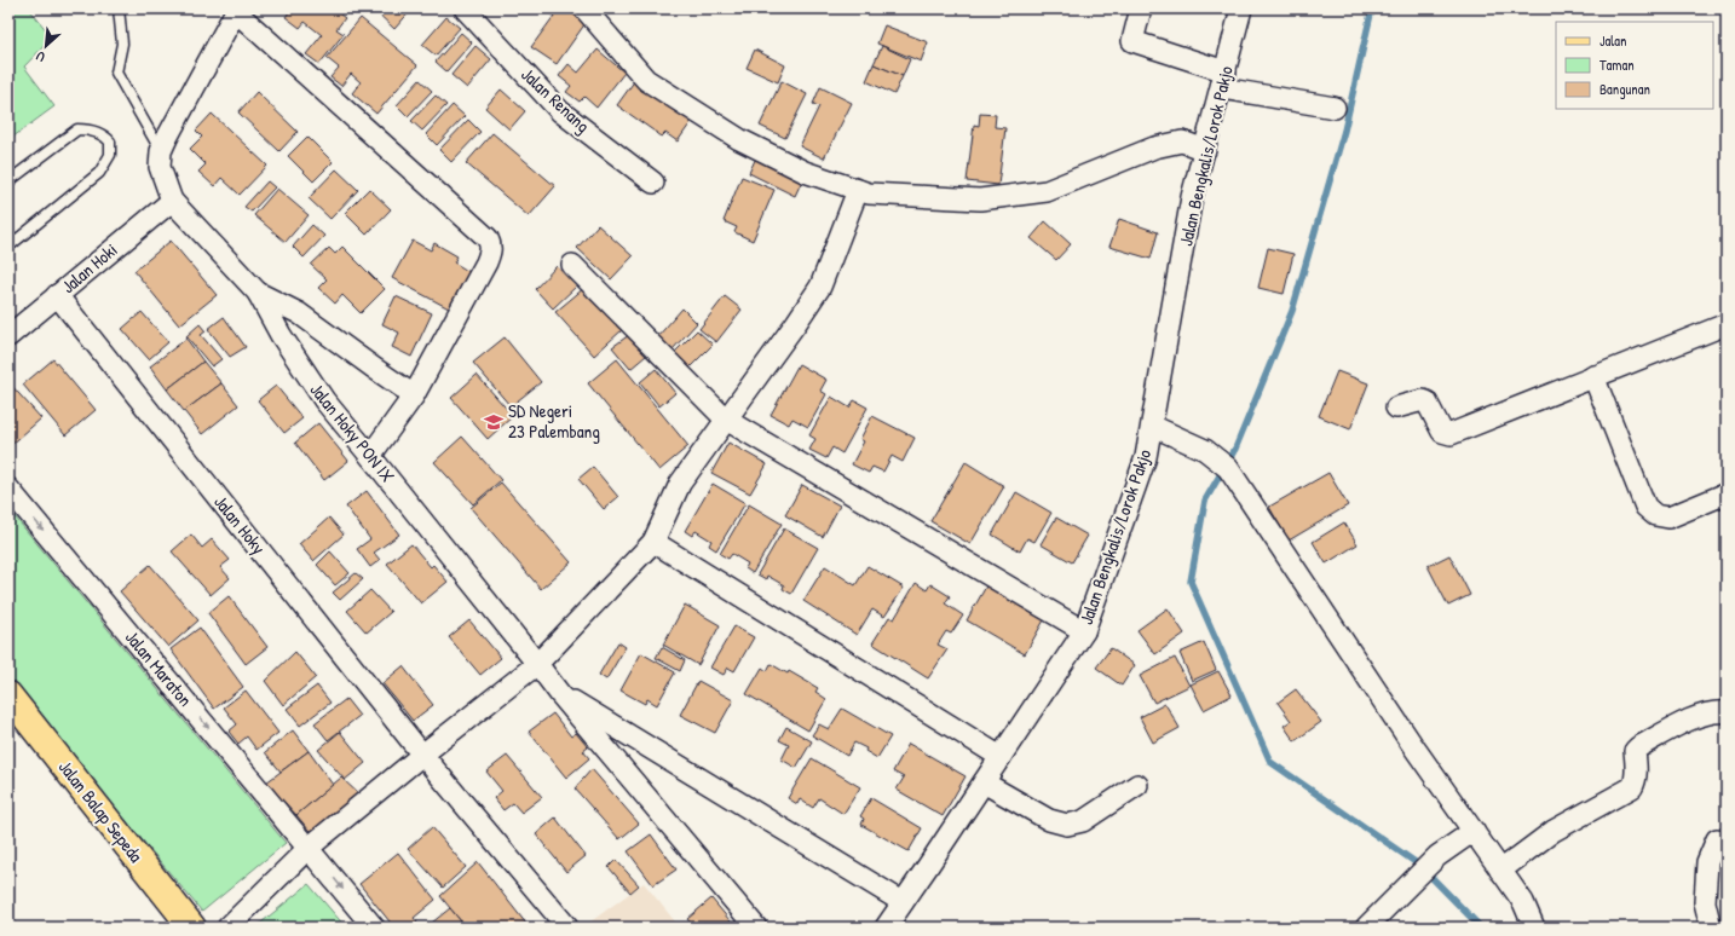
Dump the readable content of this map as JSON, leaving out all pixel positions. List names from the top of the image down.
{
  "streets": {
    "main road": ["Jalan Balap Sepeda"],
    "street": [
      "Jalan Renang",
      "Jalan Bengkalis/Lorok Pakjo",
      "Jalan Hoki",
      "Jalan Hoky PON IX",
      "Jalan Hoky",
      "Jalan Maraton"
    ]
  },
  "crossings": [
    ["Jalan Hoki", "Jalan Hoky PON IX"],
    ["Jalan Hoki", "Jalan Hoky"]
  ],
  "one_way": ["Jalan Maraton"],
  "places": {
    "school or university": ["SD Negeri 23 Palembang"]
  },
  "legend": ["Jalan", "Taman", "Bangunan"],
  "north": "bottom left"
}
